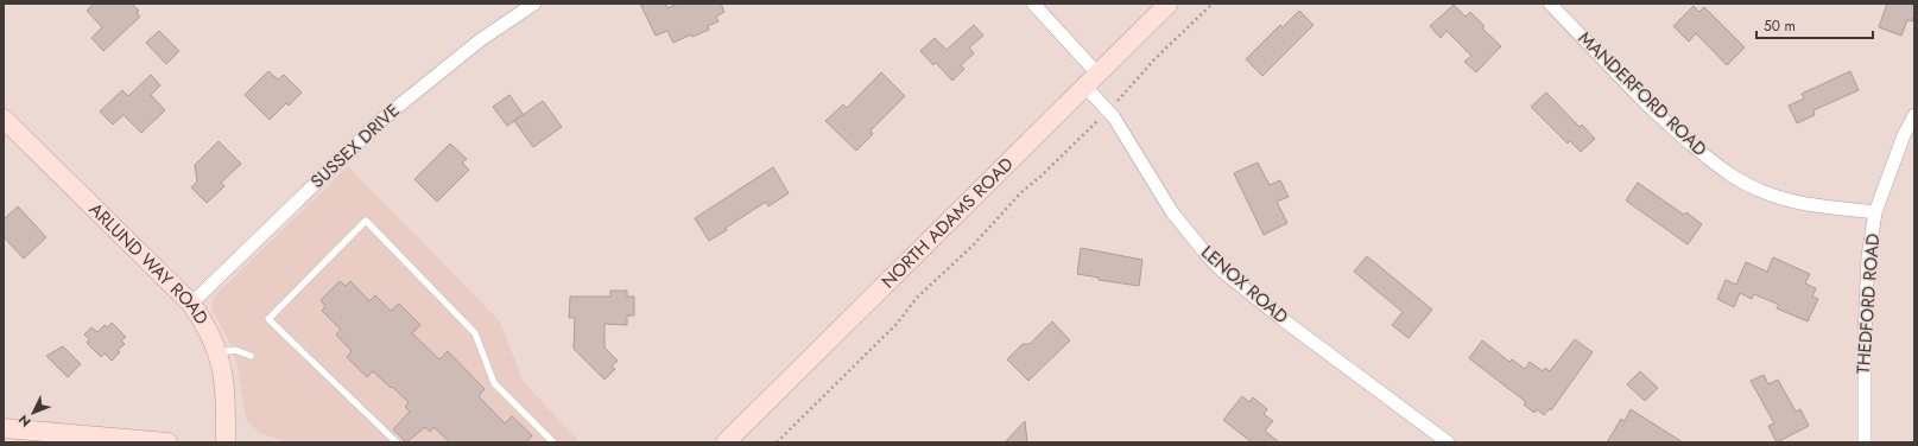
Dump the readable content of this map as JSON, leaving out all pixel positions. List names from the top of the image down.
{
  "streets": {
    "street": [
      "MANDERFORD ROAD",
      "SUSSEX DRIVE",
      "NORTH ADAMS ROAD",
      "ARLUND WAY ROAD",
      "LENOX ROAD",
      "THEDFORD ROAD"
    ]
  },
  "crossings": [
    ["MANDERFORD ROAD", "THEDFORD ROAD"],
    ["SUSSEX DRIVE", "ARLUND WAY ROAD"],
    ["NORTH ADAMS ROAD", "LENOX ROAD"]
  ],
  "scale_bar": "50 m",
  "north": "bottom left"
}
